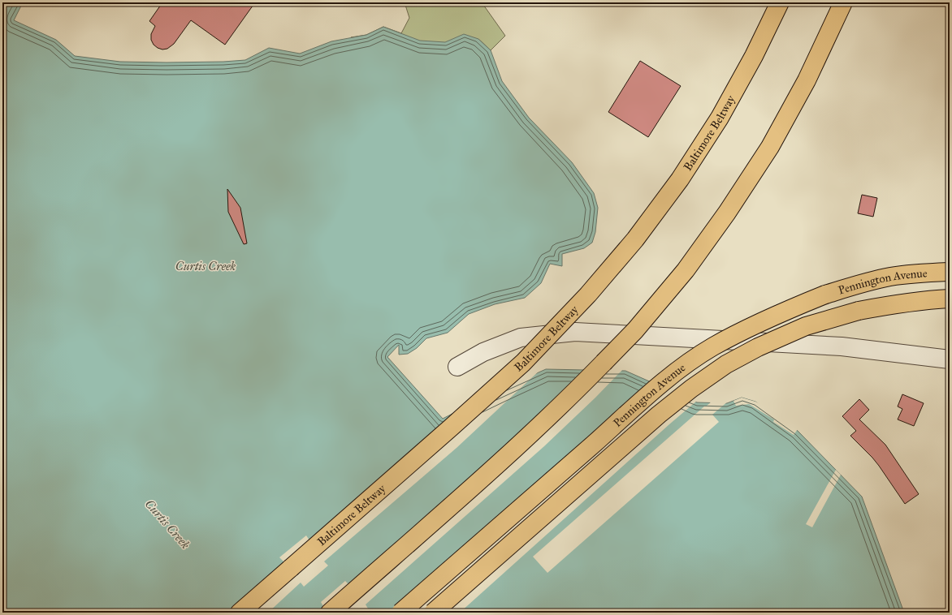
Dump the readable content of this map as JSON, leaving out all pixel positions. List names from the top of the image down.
{
  "streets": {
    "main road": ["Baltimore Beltway", "Pennington Avenue"]
  },
  "water": ["Curtis Creek"]
}
